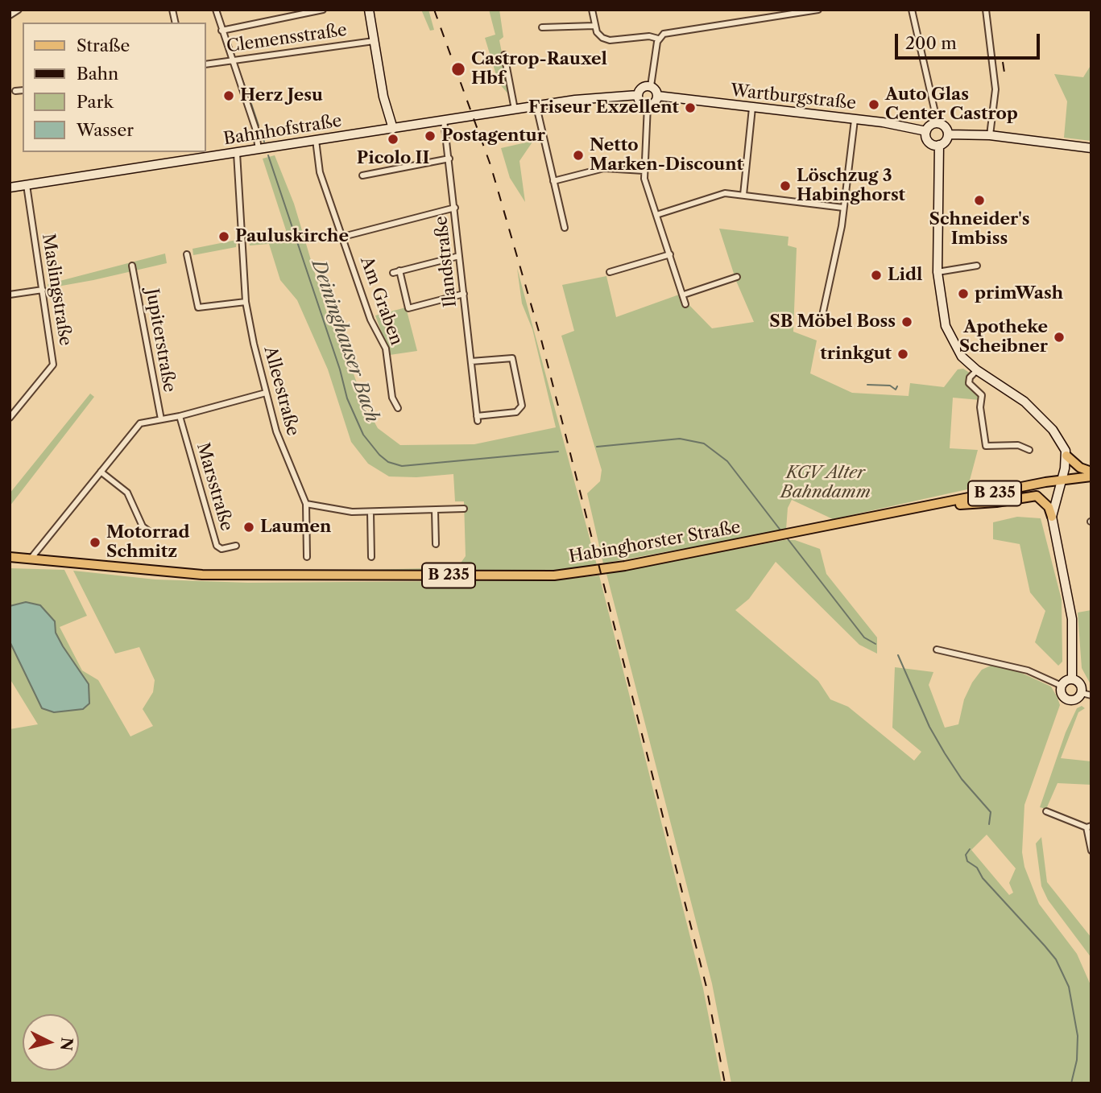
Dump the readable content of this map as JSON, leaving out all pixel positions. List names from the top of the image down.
{
  "streets": {
    "main road": [
      "Wartburgstraße",
      "Bahnhofstraße",
      "B 235",
      "Habinghorster Straße"
    ],
    "street": [
      "Clemensstraße",
      "Ilandstraße",
      "Maslingstraße",
      "Am Graben",
      "Jupiterstraße",
      "Alleestraße",
      "Marsstraße"
    ]
  },
  "crossings": [
    ["Bahnhofstraße", "Ilandstraße"],
    ["Bahnhofstraße", "Maslingstraße"],
    ["Bahnhofstraße", "Am Graben"],
    ["Bahnhofstraße", "Alleestraße"]
  ],
  "water": ["Deininghauser Bach"],
  "parks": ["KGV Alter Bahndamm"],
  "places": [
    "Castrop-Rauxel Hbf",
    "Herz Jesu",
    "Auto Glas Center Castrop",
    "Friseur Exzellent",
    "Postagentur",
    "Picolo II",
    "Netto Marken-Discount",
    "Löschzug 3 Habinghorst",
    "Schneider's Imbiss",
    "Pauluskirche",
    "Lidl",
    "primWash",
    "SB Möbel Boss",
    "Apotheke Scheibner",
    "trinkgut",
    "Laumen",
    "Motorrad Schmitz"
  ],
  "legend": [
    "Straße",
    "Bahn",
    "Park",
    "Wasser"
  ],
  "scale_bar": "200 m",
  "north": "right"
}
